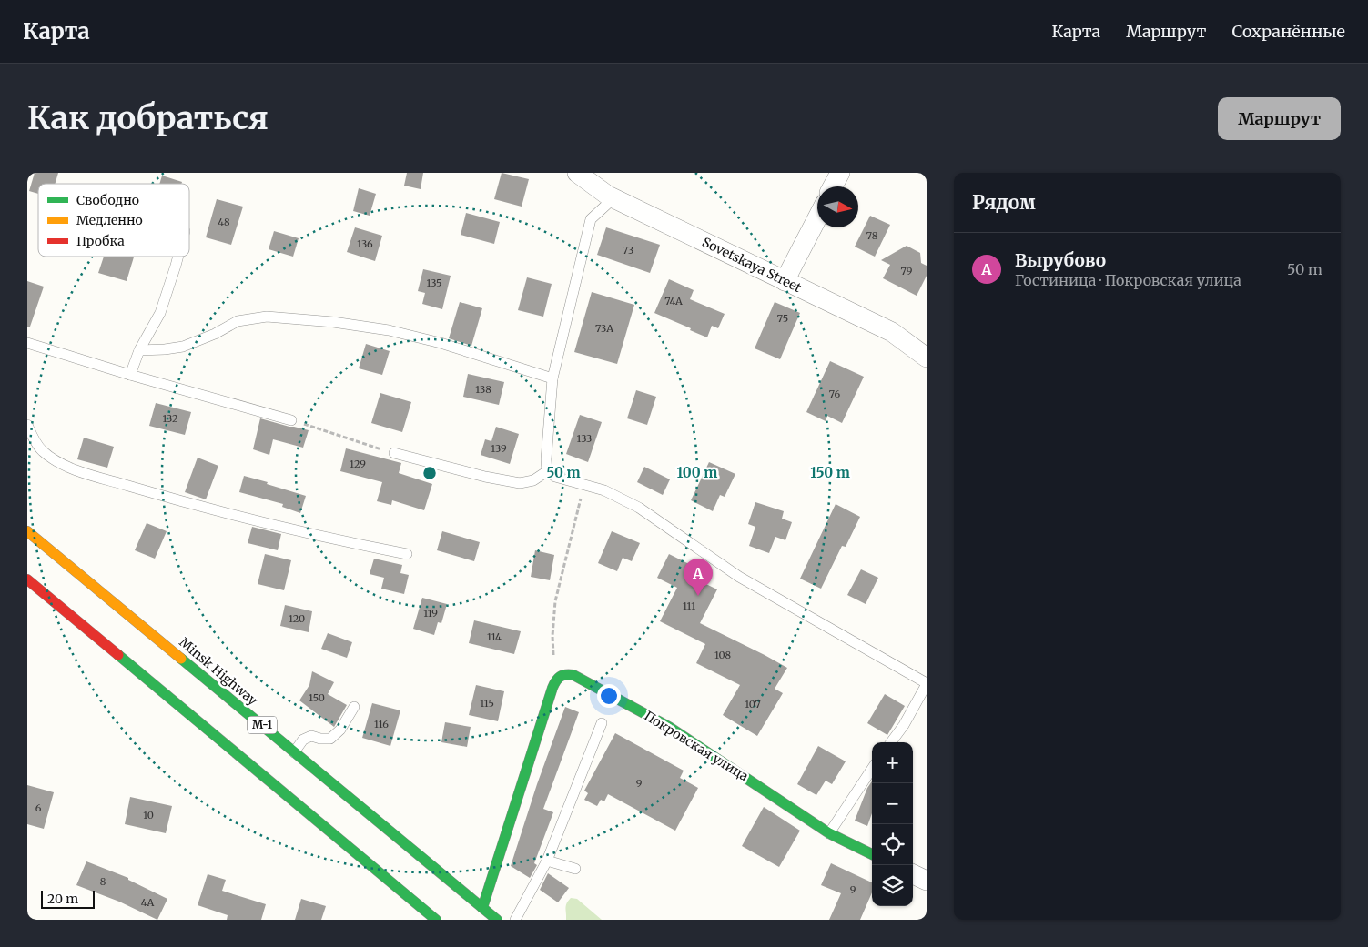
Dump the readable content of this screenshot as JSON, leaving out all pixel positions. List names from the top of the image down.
{
  "streets": {
    "main road": ["Minsk Highway", "М-1", "Покровская улица"],
    "street": ["Sovetskaya Street"]
  },
  "house_numbers": [
    "48",
    "78",
    "136",
    "73",
    "79",
    "135",
    "74А",
    "75",
    "73А",
    "138",
    "76",
    "132",
    "133",
    "139",
    "129",
    "111",
    "119",
    "120",
    "114",
    "108",
    "150",
    "115",
    "107",
    "116",
    "9",
    "6",
    "10",
    "8",
    "9",
    "4А"
  ],
  "legend": ["Свободно", "Медленно", "Пробка"],
  "scale_bar": "20 m",
  "north": "right",
  "page": {
    "header": "Карта",
    "nav": ["Карта", "Маршрут", "Сохранённые"],
    "buttons": "Маршрут",
    "title": "Как добраться",
    "heading": "Рядом",
    "list": [
      {
        "mark": "A",
        "name": "Вырубово",
        "note": "Гостиница · Покровская улица",
        "value": "50 m"
      }
    ],
    "pins": "A",
    "map_buttons": ["+", "−"],
    "scale": "20 m"
  },
  "rings": ["50 m", "100 m", "150 m"]
}
